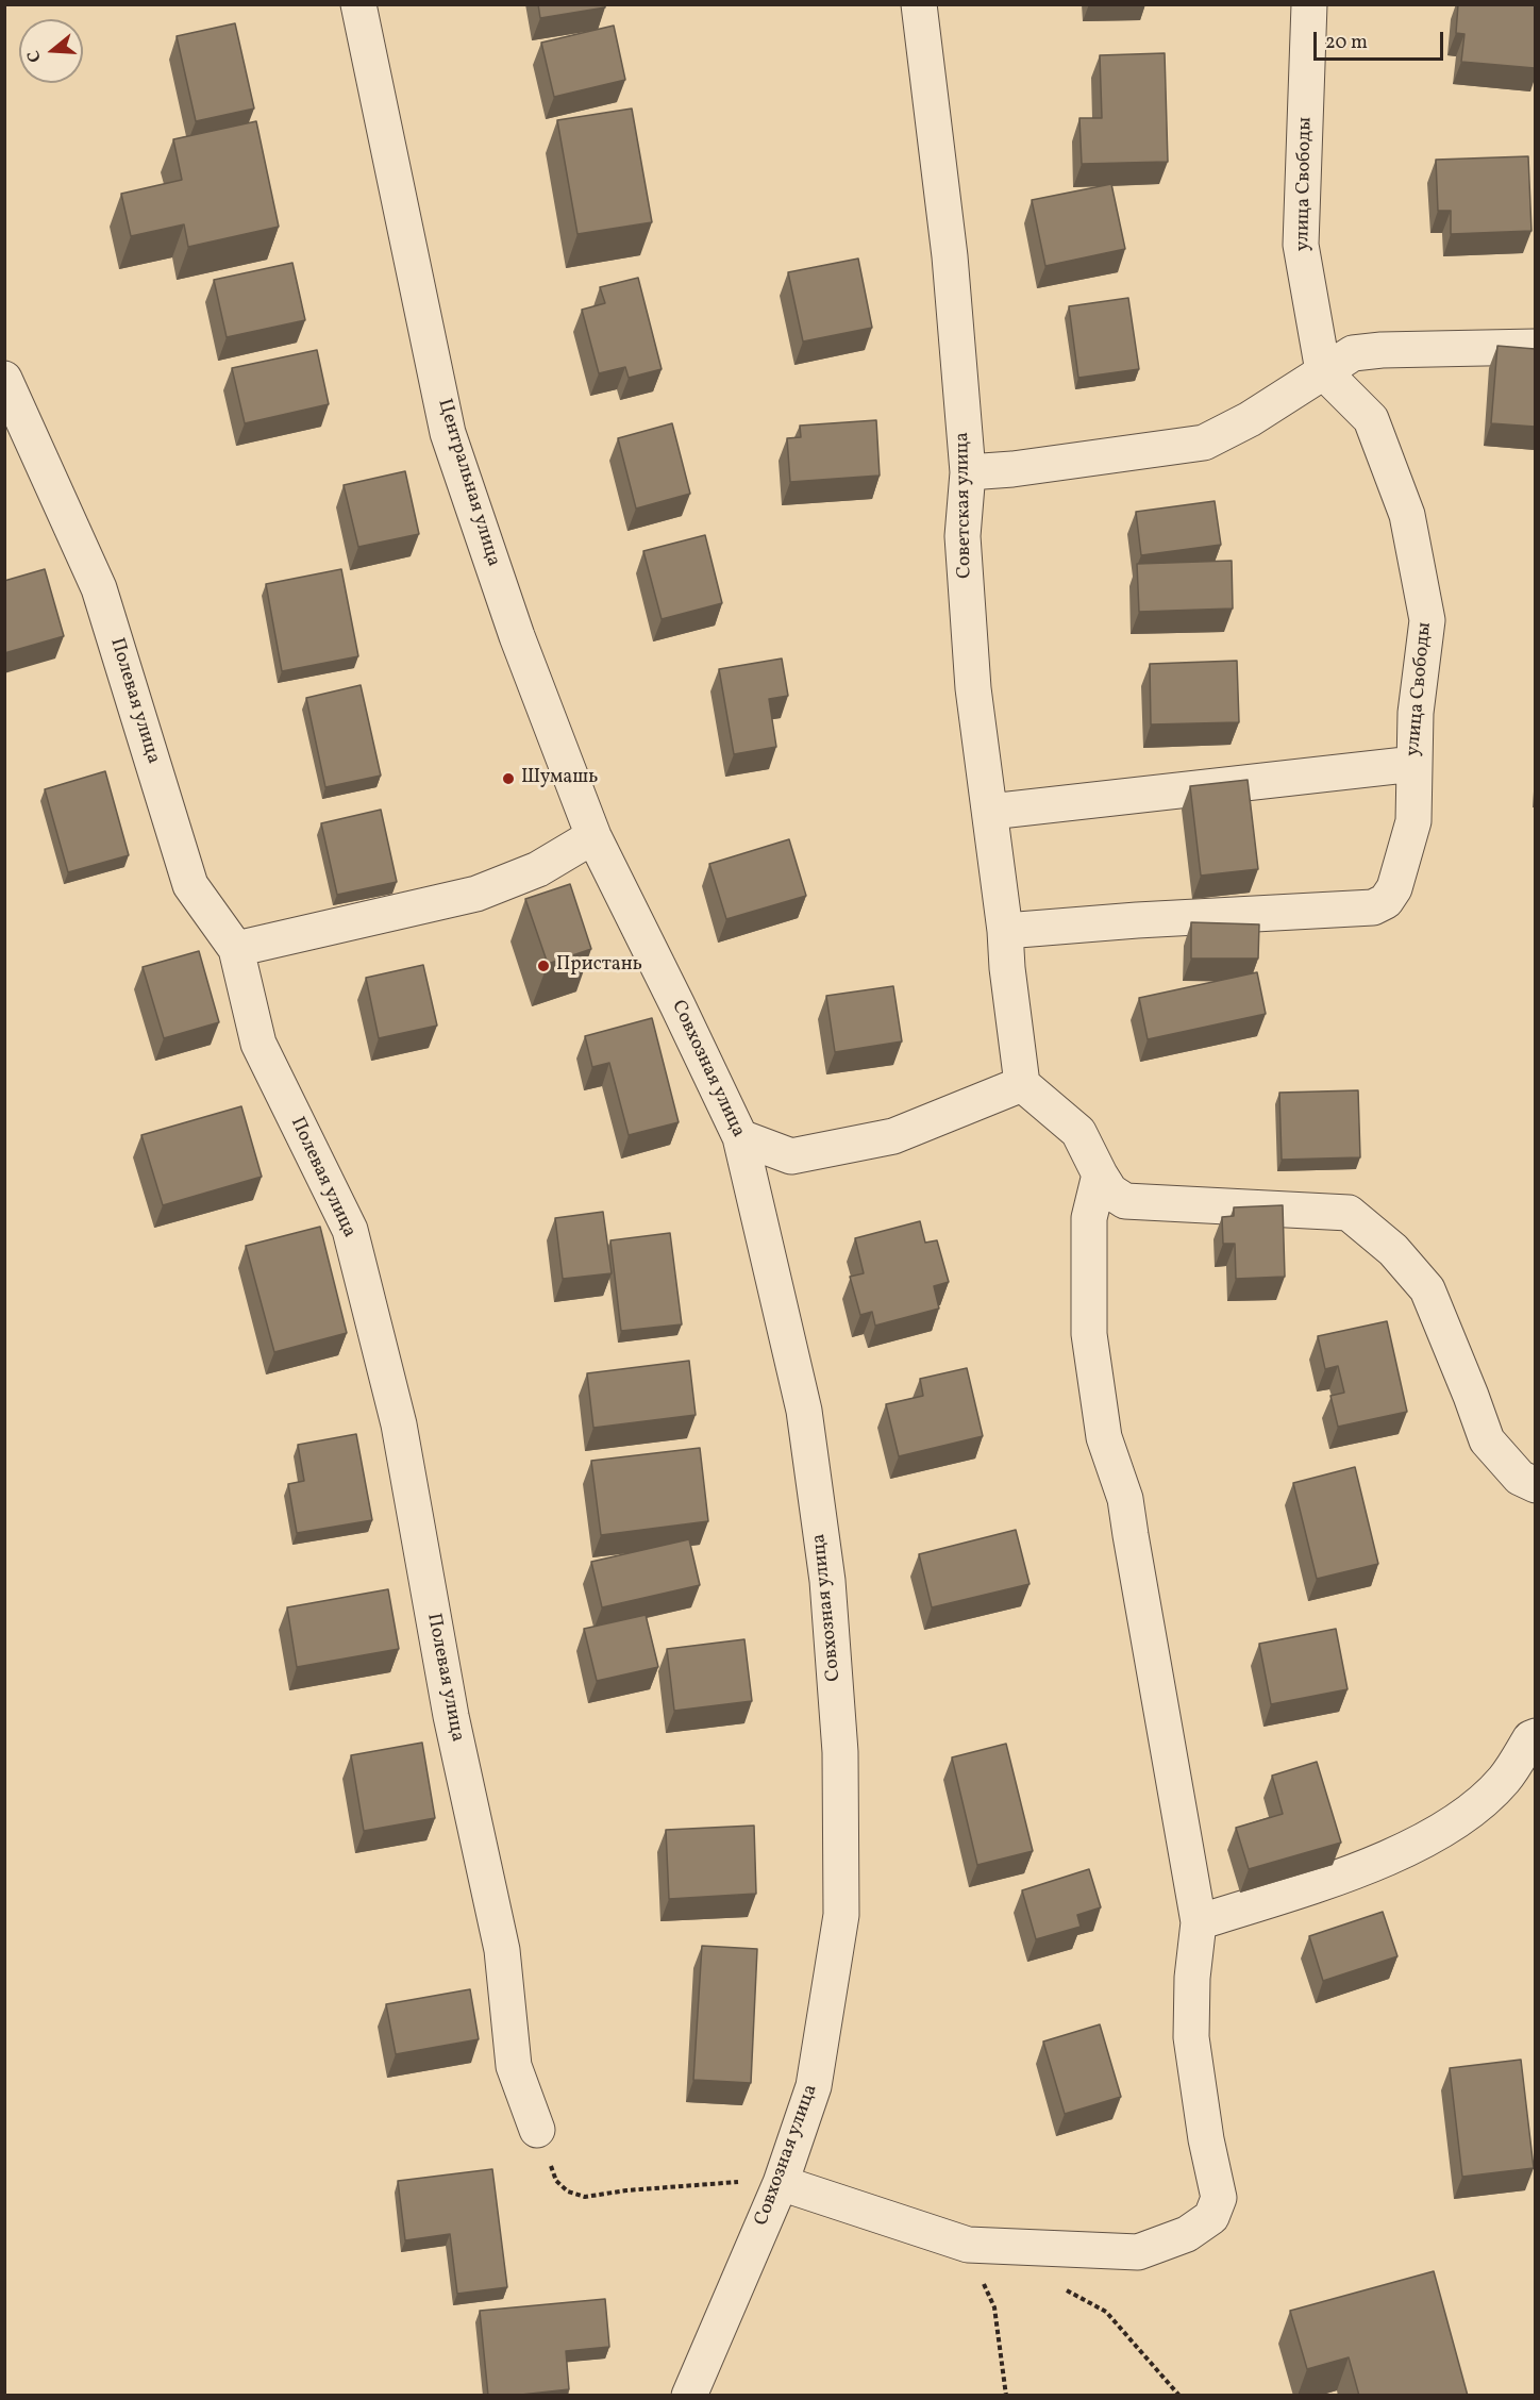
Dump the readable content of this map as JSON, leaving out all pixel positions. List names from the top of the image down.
{
  "streets": {
    "street": [
      "улица Свободы",
      "Центральная улица",
      "Советская улица",
      "Полевая улица",
      "Совхозная улица"
    ]
  },
  "crossings": [
    ["улица Свободы", "Советская улица"],
    ["Центральная улица", "Совхозная улица"]
  ],
  "places": ["Шумашь", "Пристань"],
  "scale_bar": "20 m",
  "north": "left"
}
